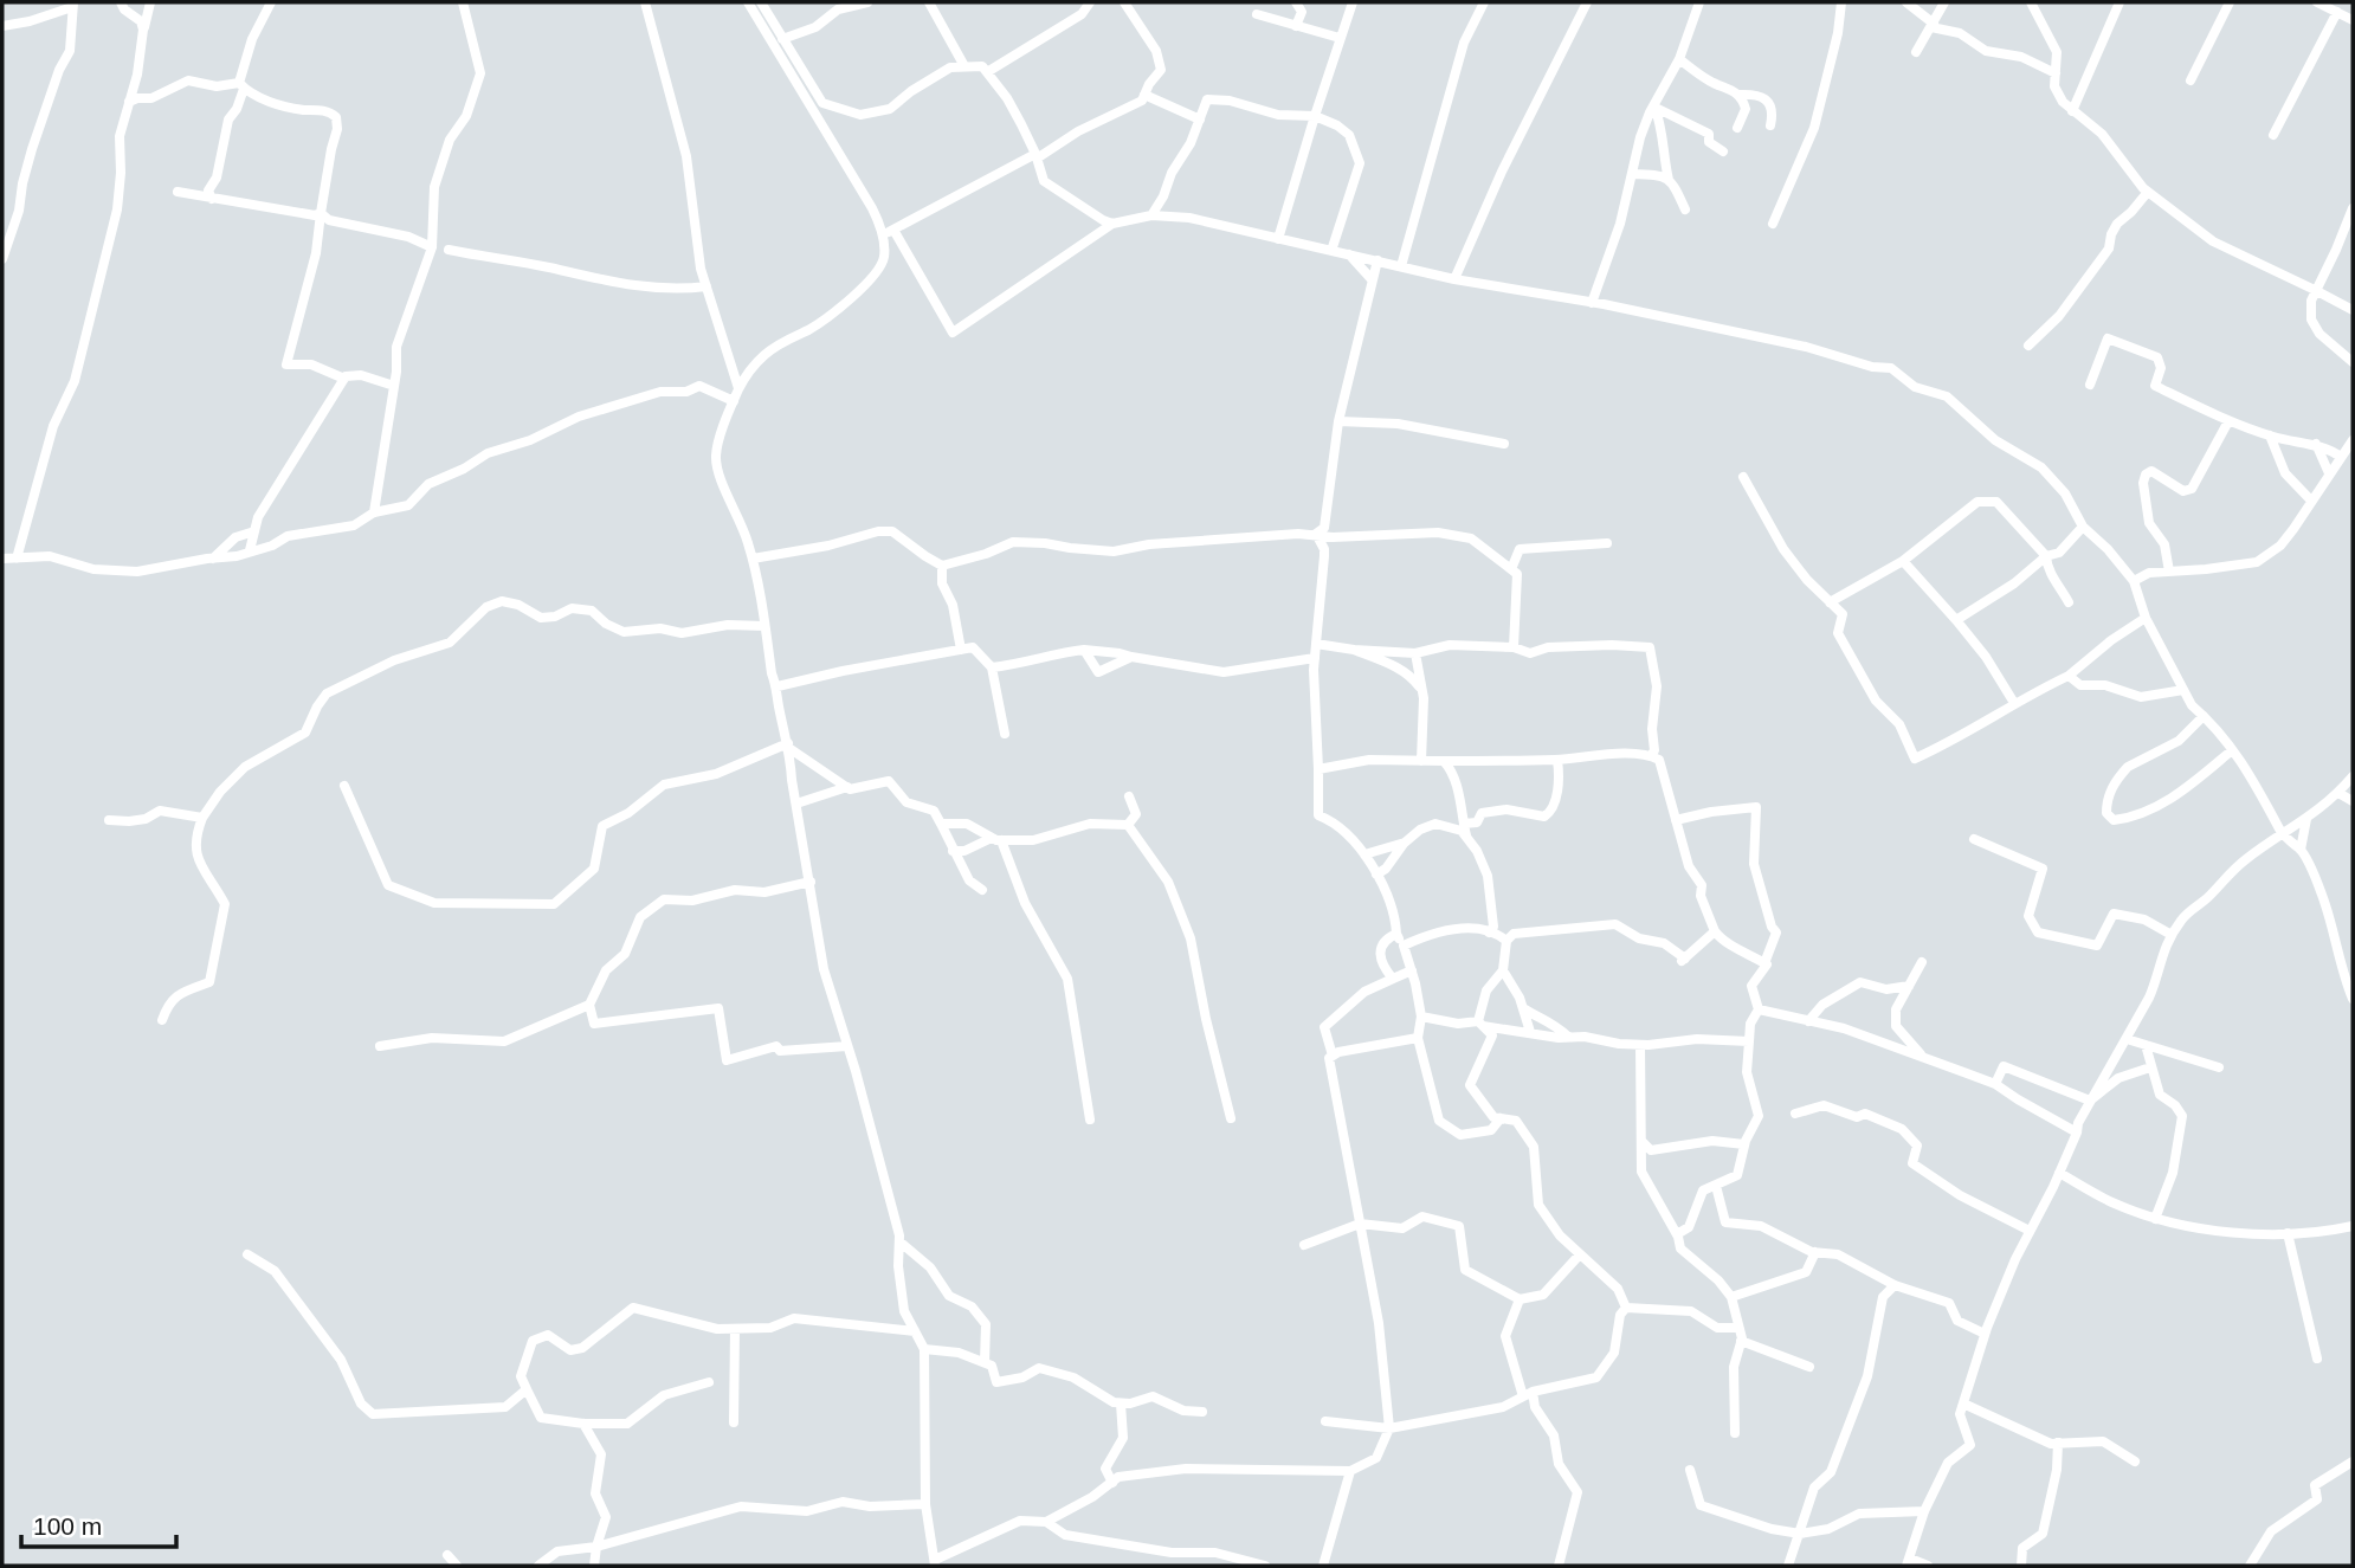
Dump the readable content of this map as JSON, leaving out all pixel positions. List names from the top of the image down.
{
  "scale_bar": "100 m"
}
